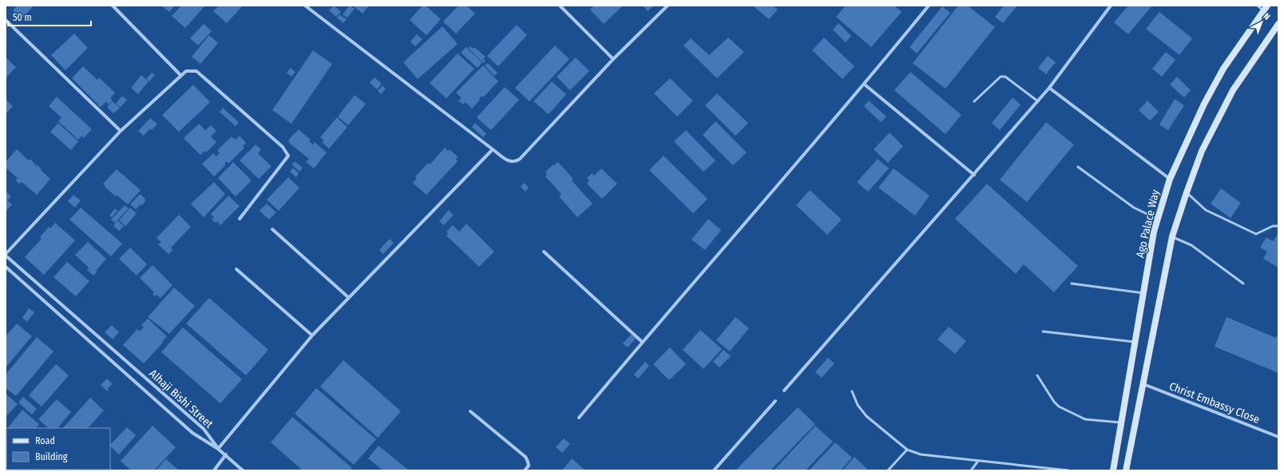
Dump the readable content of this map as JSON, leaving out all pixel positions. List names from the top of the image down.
{
  "streets": {
    "main road": ["Ago Palace Way"],
    "street": ["Alhaji Bishi Street", "Christ Embassy Close"]
  },
  "legend": ["Road", "Building"],
  "scale_bar": "50 m",
  "north": "top right"
}
